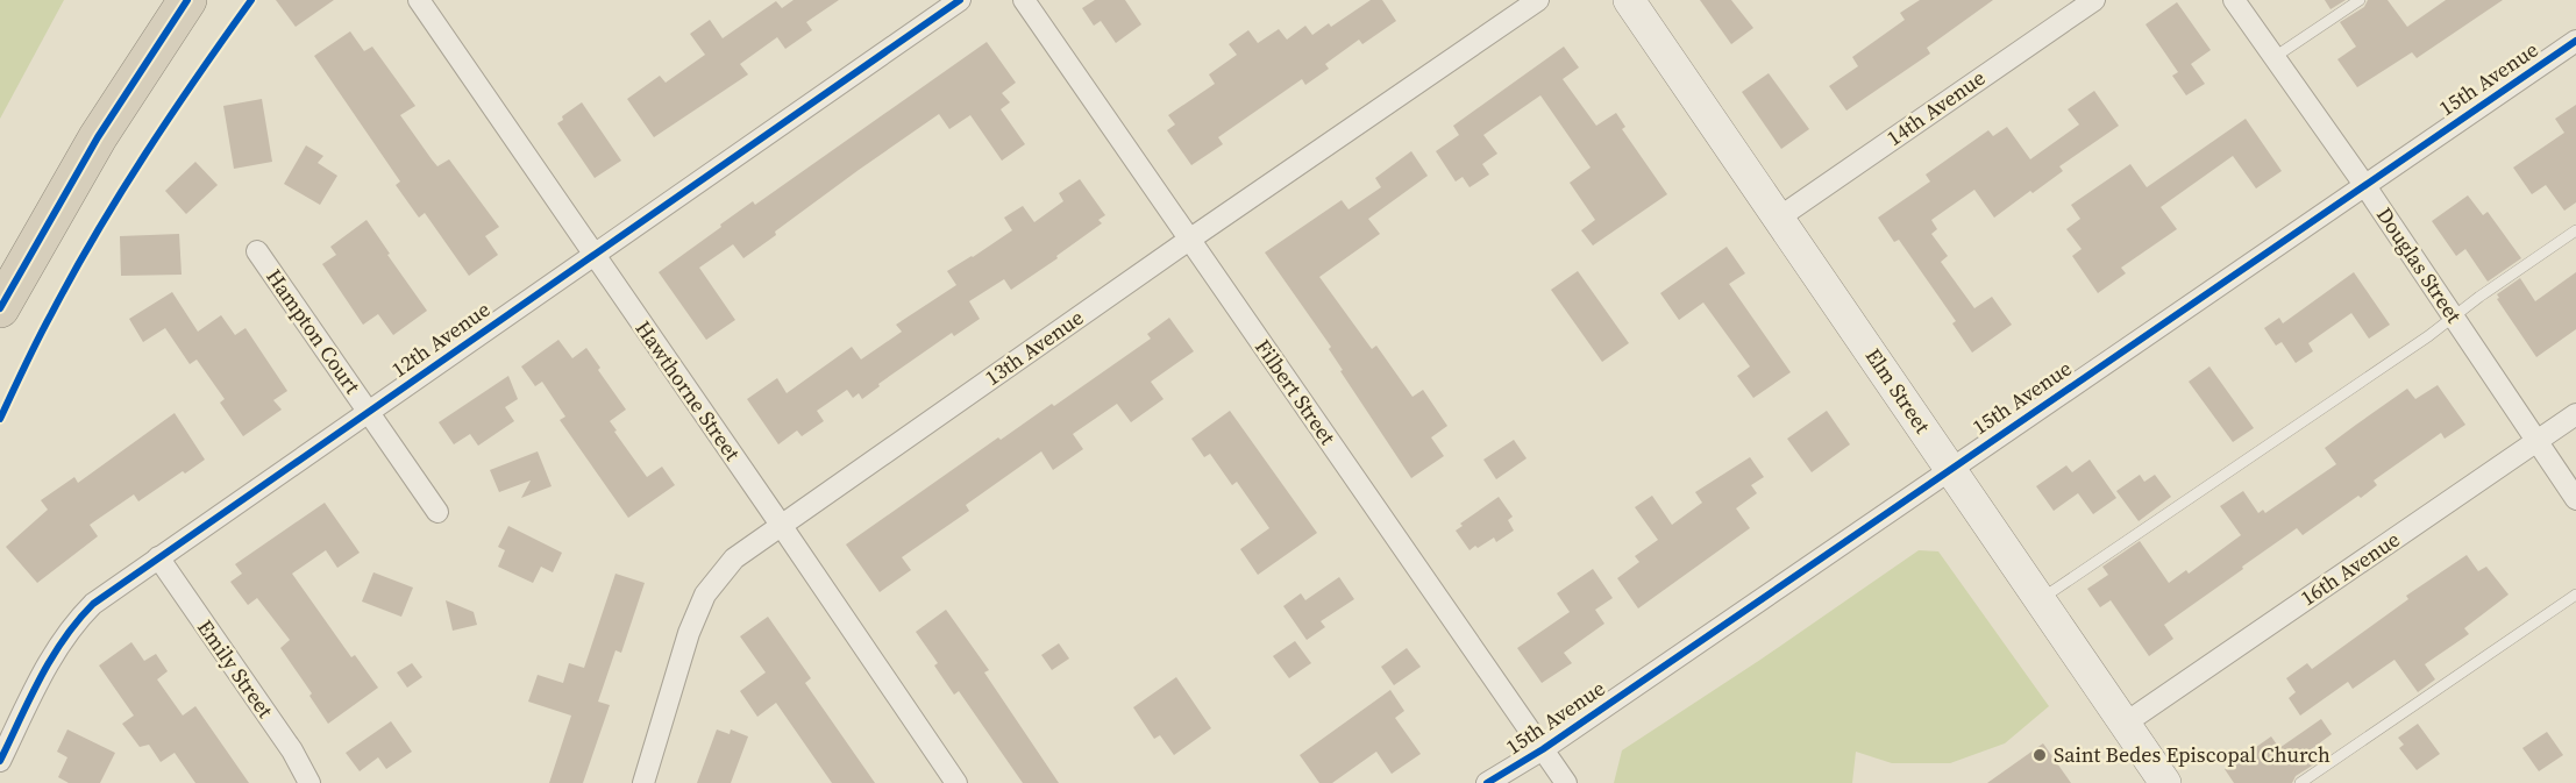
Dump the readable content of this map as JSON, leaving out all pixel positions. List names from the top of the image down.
{
  "streets": {
    "street": [
      "15th Avenue",
      "14th Avenue",
      "Douglas Street",
      "Hampton Court",
      "12th Avenue",
      "13th Avenue",
      "Hawthorne Street",
      "Elm Street",
      "Filbert Street",
      "16th Avenue",
      "Emily Street"
    ]
  },
  "crossings": [
    ["15th Avenue", "Douglas Street"],
    ["15th Avenue", "Elm Street"],
    ["15th Avenue", "Filbert Street"],
    ["14th Avenue", "Elm Street"],
    ["Douglas Street", "16th Avenue"],
    ["Hampton Court", "12th Avenue"],
    ["12th Avenue", "Hawthorne Street"],
    ["12th Avenue", "Emily Street"],
    ["13th Avenue", "Hawthorne Street"],
    ["13th Avenue", "Filbert Street"],
    ["Elm Street", "16th Avenue"]
  ],
  "places": ["Saint Bedes Episcopal Church"]
}
